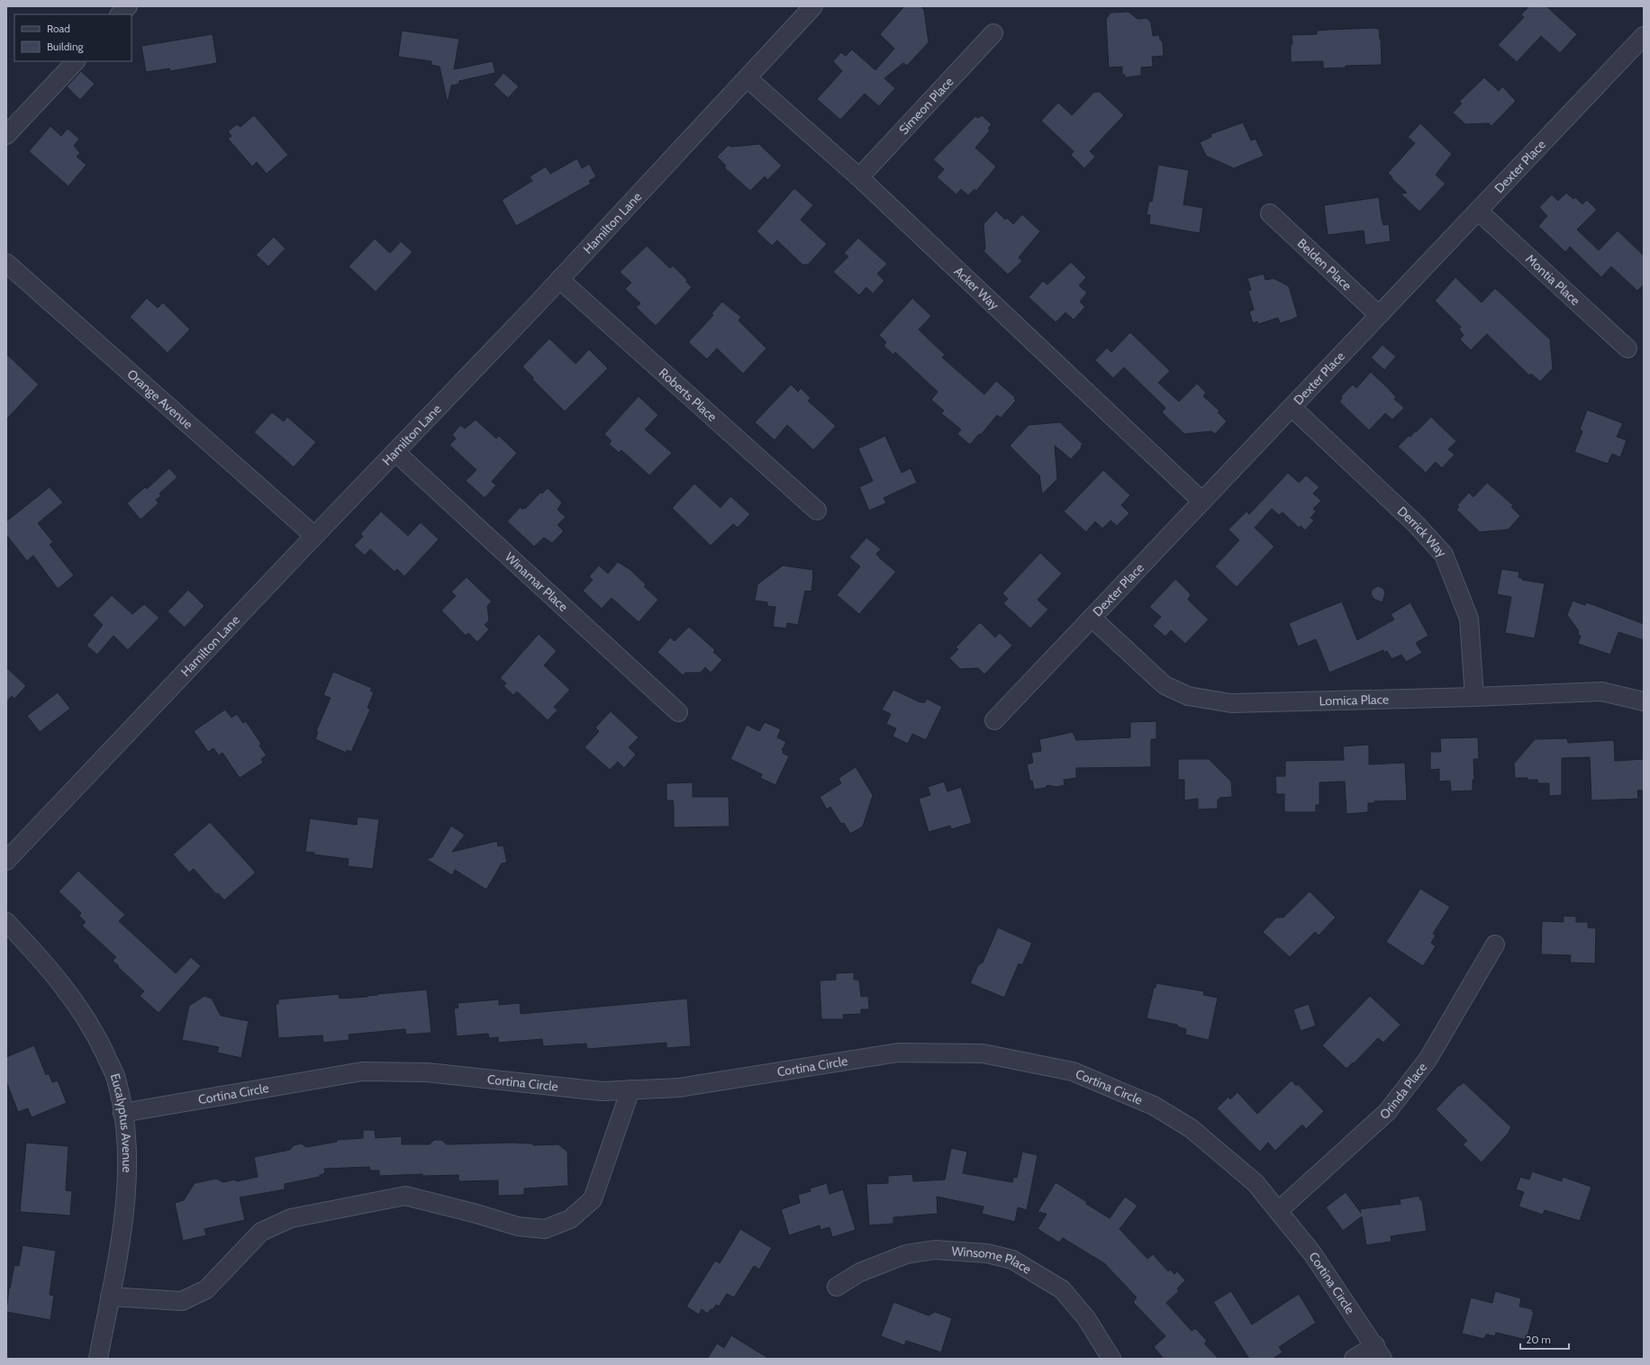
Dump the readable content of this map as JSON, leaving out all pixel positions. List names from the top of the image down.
{
  "streets": {
    "street": [
      "Simeon Place",
      "Dexter Place",
      "Hamilton Lane",
      "Belden Place",
      "Montia Place",
      "Acker Way",
      "Roberts Place",
      "Orange Avenue",
      "Derrick Way",
      "Winamar Place",
      "Lomica Place",
      "Cortina Circle",
      "Orinda Place",
      "Eucalyptus Avenue",
      "Winsome Place"
    ]
  },
  "crossings": [
    ["Simeon Place", "Acker Way"],
    ["Dexter Place", "Belden Place"],
    ["Dexter Place", "Montia Place"],
    ["Dexter Place", "Acker Way"],
    ["Dexter Place", "Derrick Way"],
    ["Dexter Place", "Lomica Place"],
    ["Hamilton Lane", "Acker Way"],
    ["Hamilton Lane", "Roberts Place"],
    ["Hamilton Lane", "Orange Avenue"],
    ["Hamilton Lane", "Winamar Place"],
    ["Derrick Way", "Lomica Place"],
    ["Cortina Circle", "Orinda Place"],
    ["Cortina Circle", "Eucalyptus Avenue"]
  ],
  "legend": ["Road", "Building"],
  "scale_bar": "20 m"
}
